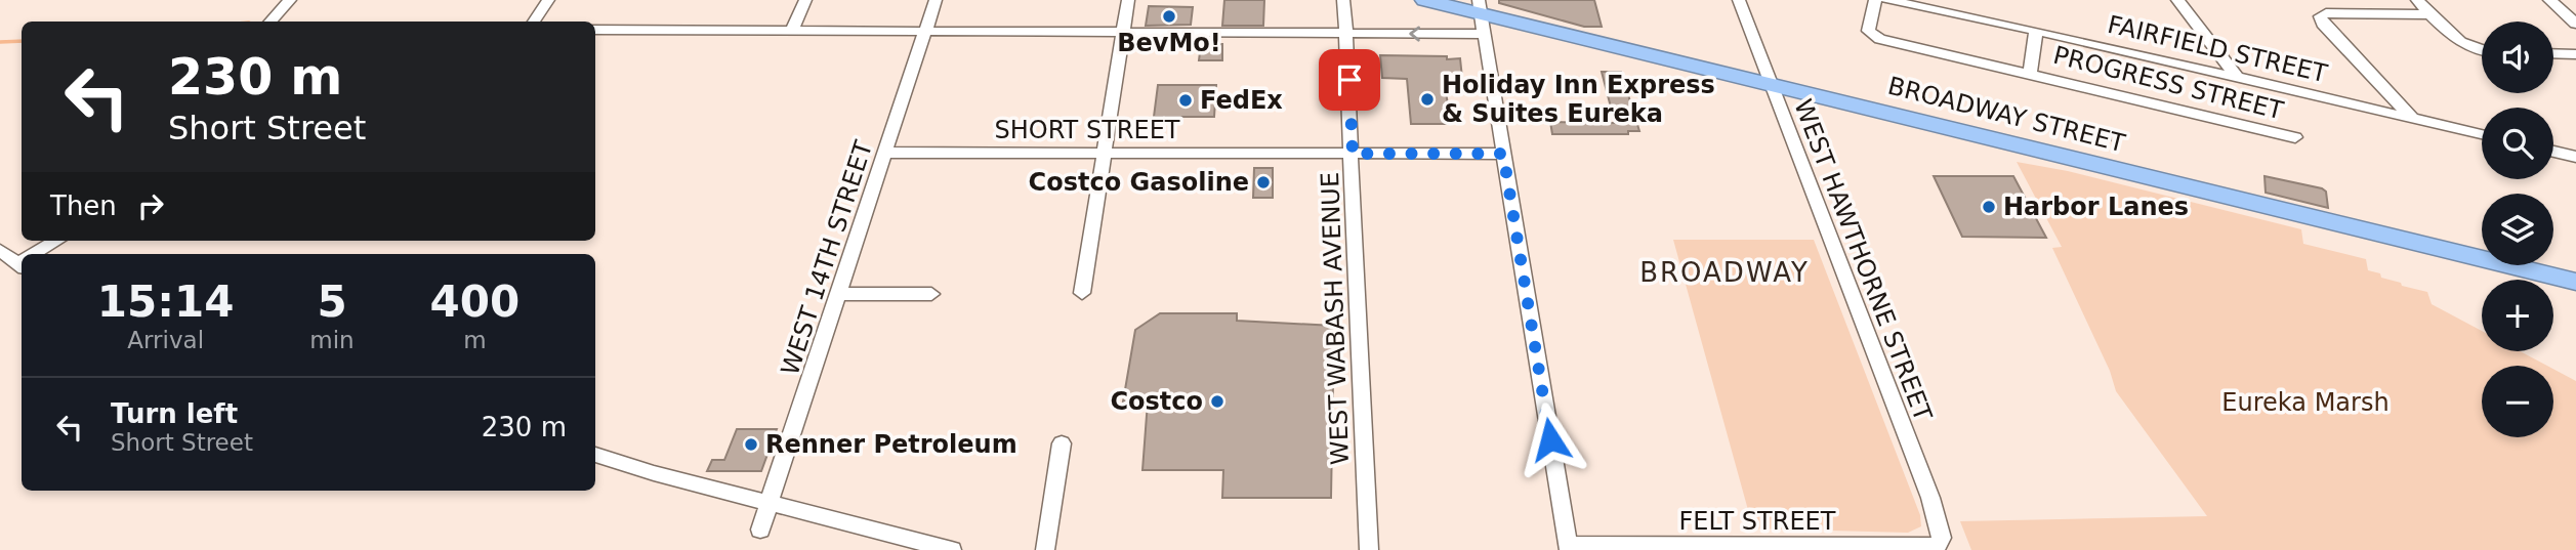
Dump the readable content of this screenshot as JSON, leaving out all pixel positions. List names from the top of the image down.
{
  "streets": {
    "highway": ["BROADWAY STREET"],
    "street": [
      "FAIRFIELD STREET",
      "PROGRESS STREET",
      "SHORT STREET",
      "WEST 14TH STREET",
      "WEST HAWTHORNE STREET",
      "WEST WABASH AVENUE",
      "FELT STREET"
    ]
  },
  "crossings": [
    ["FAIRFIELD STREET", "PROGRESS STREET"],
    ["BROADWAY STREET", "WEST HAWTHORNE STREET"],
    ["SHORT STREET", "WEST 14TH STREET"],
    ["SHORT STREET", "WEST WABASH AVENUE"],
    ["WEST HAWTHORNE STREET", "FELT STREET"]
  ],
  "districts": ["BROADWAY"],
  "parks": ["Eureka Marsh"],
  "places": [
    "BevMo!",
    "Holiday Inn Express & Suites Eureka",
    "FedEx",
    "Costco Gasoline",
    "Harbor Lanes",
    "Costco",
    "Renner Petroleum"
  ],
  "page": {
    "map_buttons": ["+", "−"],
    "turn": ["230 m", "Short Street"],
    "then": "Then",
    "eta": [
      "15:14",
      "Arrival",
      "5",
      "min",
      "400",
      "m"
    ],
    "list": [
      {
        "name": "Turn left",
        "note": "Short Street",
        "value": "230 m"
      }
    ]
  }
}
